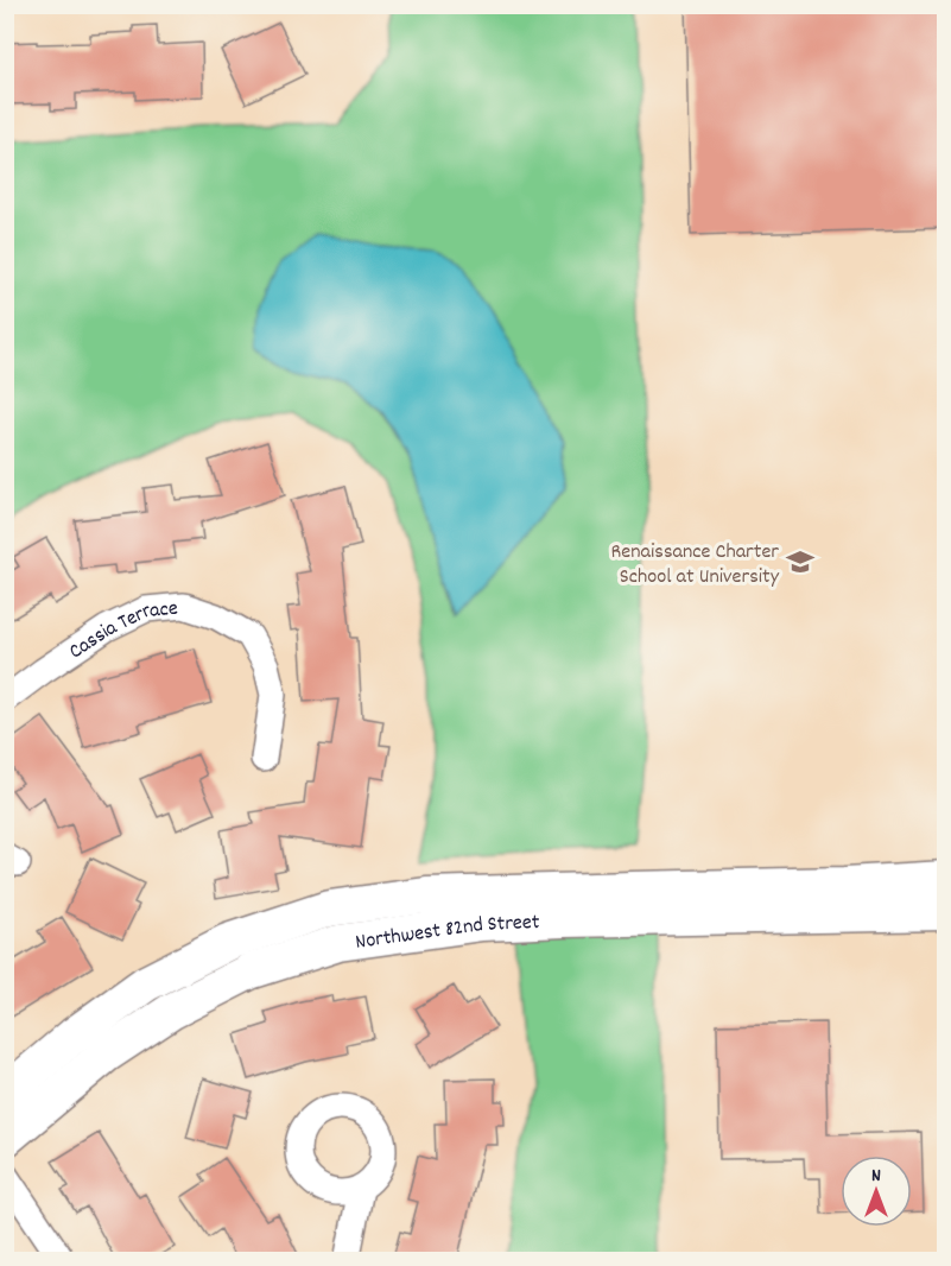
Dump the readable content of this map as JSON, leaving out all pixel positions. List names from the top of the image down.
{
  "streets": {
    "street": ["Cassia Terrace", "Northwest 82nd Street"]
  },
  "places": {
    "school or university": ["Renaissance Charter School at University"]
  },
  "north": "top"
}
